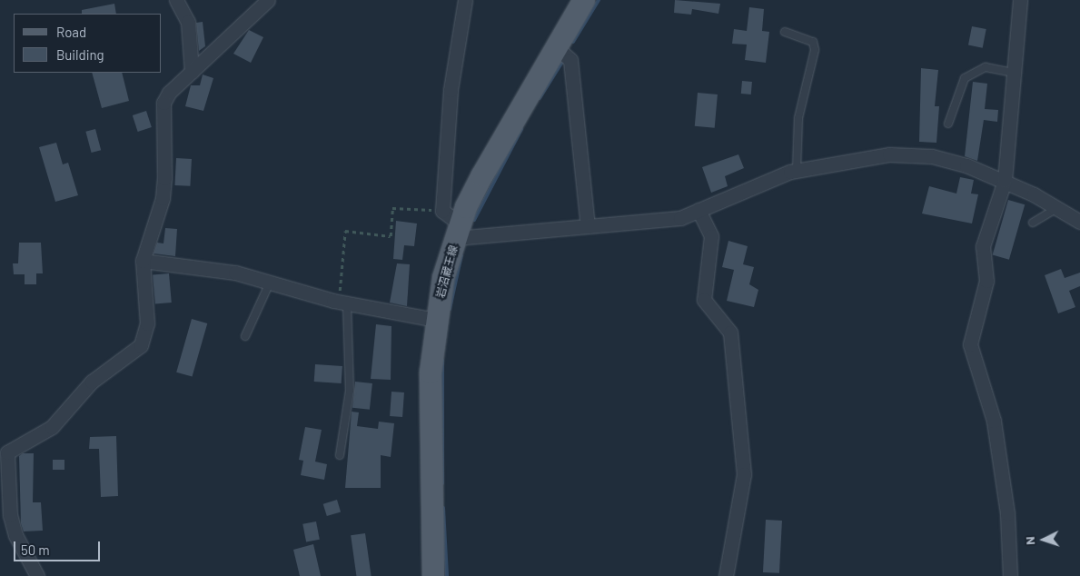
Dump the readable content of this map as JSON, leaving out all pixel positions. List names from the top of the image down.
{
  "streets": {
    "main road": ["岩沼蔵王線"]
  },
  "legend": ["Road", "Building"],
  "scale_bar": "50 m",
  "north": "left"
}
